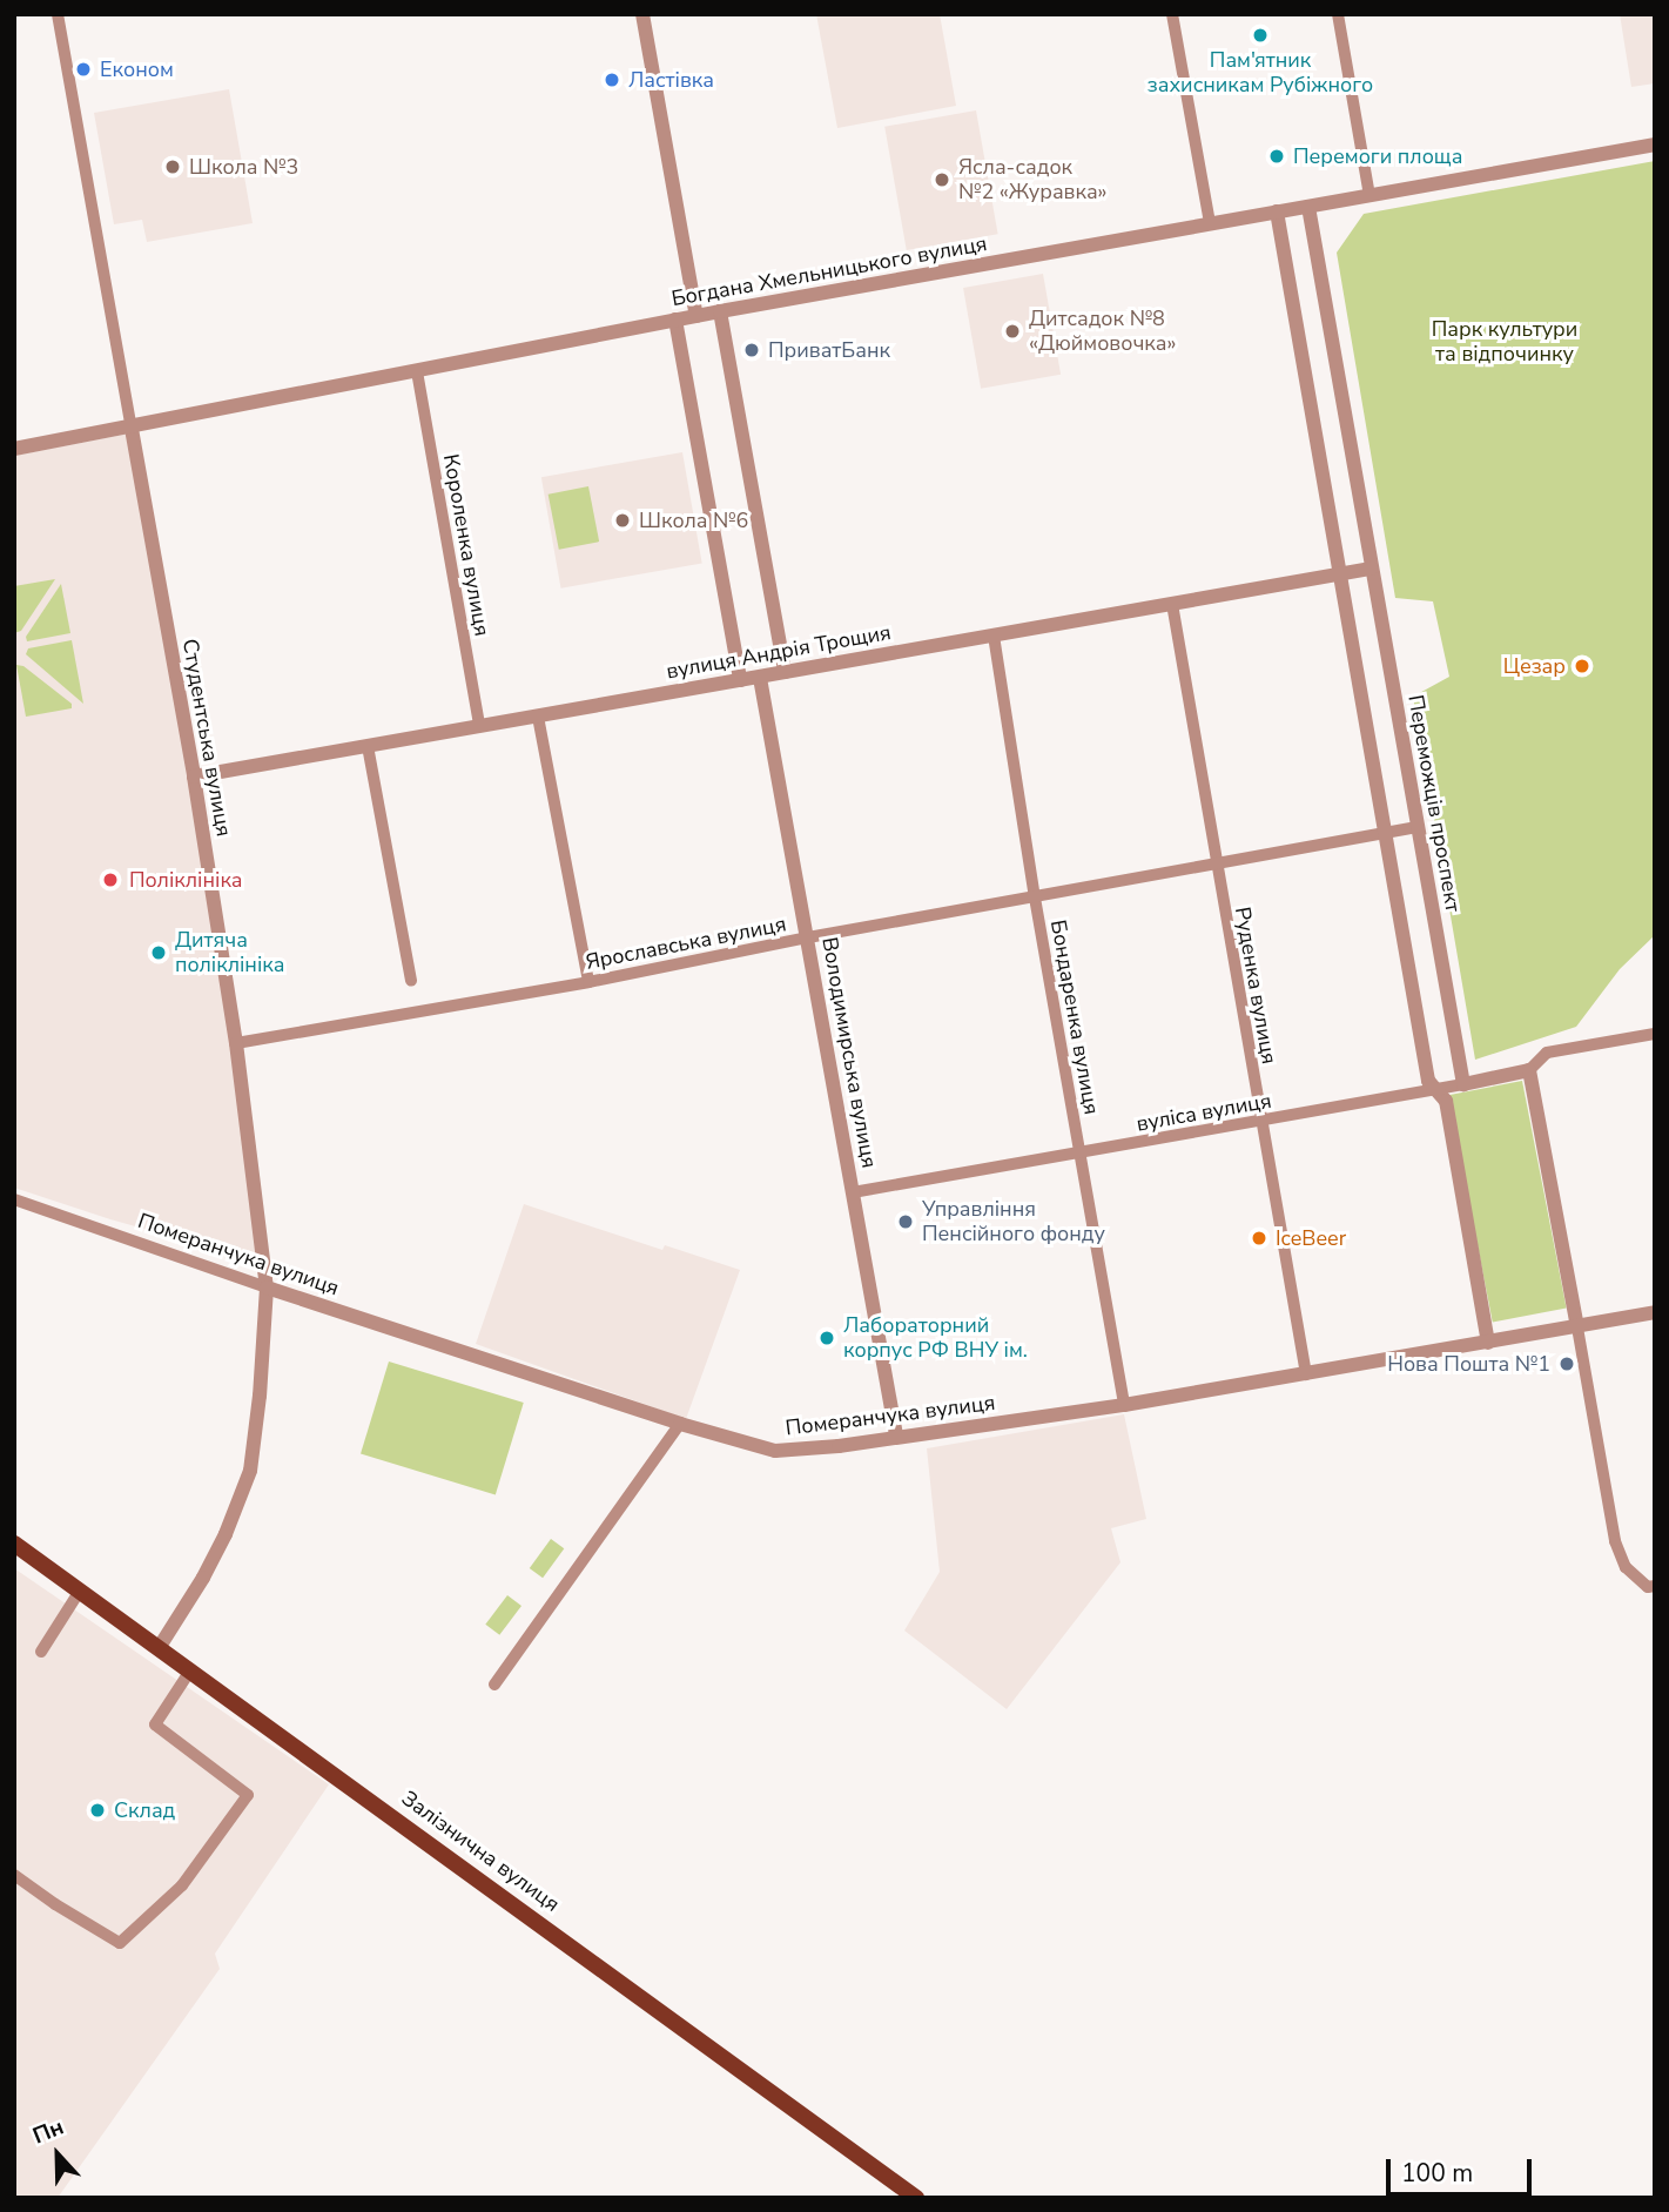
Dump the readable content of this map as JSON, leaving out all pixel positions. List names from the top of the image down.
{
  "streets": {
    "main road": ["Залізнична вулиця"],
    "street": [
      "Богдана Хмельницького вулиця",
      "Короленка вулиця",
      "вулиця Андрія Трощия",
      "Студентська вулиця",
      "Переможців проспект",
      "Ярославська вулиця",
      "Руденка вулиця",
      "Бондаренка вулиця",
      "Володимирська вулиця",
      "вуліса вулиця",
      "Померанчука вулиця"
    ]
  },
  "crossings": [
    ["Богдана Хмельницького вулиця", "Короленка вулиця"],
    ["Богдана Хмельницького вулиця", "Студентська вулиця"],
    ["Богдана Хмельницького вулиця", "Переможців проспект"],
    ["Короленка вулиця", "вулиця Андрія Трощия"],
    ["вулиця Андрія Трощия", "Студентська вулиця"],
    ["вулиця Андрія Трощия", "Переможців проспект"],
    ["вулиця Андрія Трощия", "Руденка вулиця"],
    ["вулиця Андрія Трощия", "Бондаренка вулиця"],
    ["вулиця Андрія Трощия", "Володимирська вулиця"],
    ["Студентська вулиця", "Ярославська вулиця"],
    ["Студентська вулиця", "Померанчука вулиця"],
    ["Студентська вулиця", "Залізнична вулиця"],
    ["Переможців проспект", "Ярославська вулиця"],
    ["Переможців проспект", "вуліса вулиця"],
    ["Ярославська вулиця", "Руденка вулиця"],
    ["Ярославська вулиця", "Бондаренка вулиця"],
    ["Ярославська вулиця", "Володимирська вулиця"],
    ["Руденка вулиця", "вуліса вулиця"],
    ["Руденка вулиця", "Померанчука вулиця"],
    ["Бондаренка вулиця", "вуліса вулиця"],
    ["Бондаренка вулиця", "Померанчука вулиця"],
    ["Володимирська вулиця", "вуліса вулиця"],
    ["Володимирська вулиця", "Померанчука вулиця"]
  ],
  "parks": ["Парк культури та відпочинку"],
  "places": [
    "Пам'ятник захисникам Рубіжного",
    "Економ",
    "Ластівка",
    "Перемоги площа",
    "Школа №3",
    "Ясла-садок №2 «Журавка»",
    "Дитсадок №8 «Дюймовочка»",
    "ПриватБанк",
    "Школа №6",
    "Цезар",
    "Поліклініка",
    "Дитяча поліклініка",
    "Управління Пенсійного фонду",
    "IceBeer",
    "Лабораторний корпус РФ ВНУ ім.",
    "Нова Пошта №1",
    "Склад"
  ],
  "scale_bar": "100 m",
  "north": "top"
}
